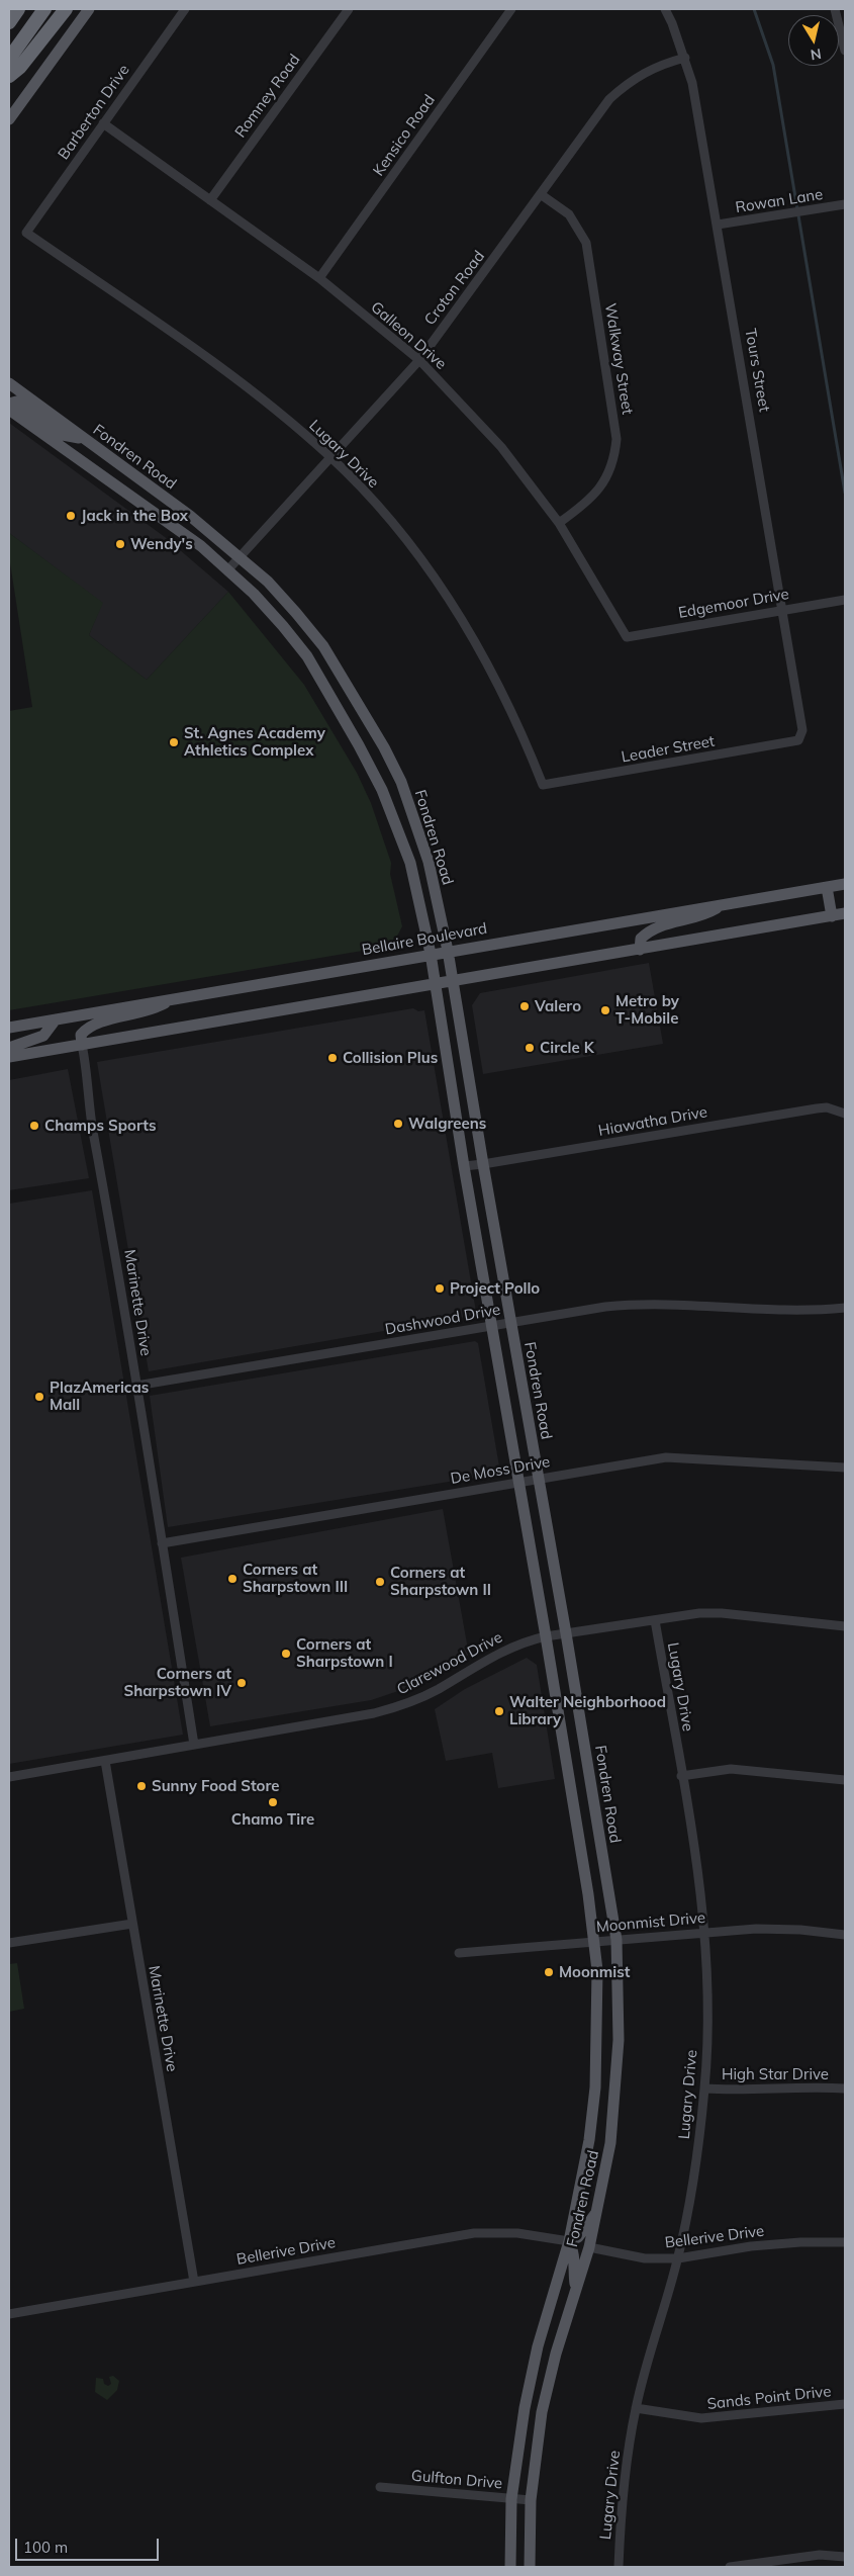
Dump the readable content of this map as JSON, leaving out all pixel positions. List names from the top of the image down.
{
  "streets": {
    "main road": ["Fondren Road", "Bellaire Boulevard"],
    "street": [
      "Romney Road",
      "Barberton Drive",
      "Kensico Road",
      "Rowan Lane",
      "Croton Road",
      "Galleon Drive",
      "Walkway Street",
      "Tours Street",
      "Lugary Drive",
      "Edgemoor Drive",
      "Leader Street",
      "Hiawatha Drive",
      "Marinette Drive",
      "Dashwood Drive",
      "De Moss Drive",
      "Clarewood Drive",
      "Moonmist Drive",
      "High Star Drive",
      "Bellerive Drive",
      "Sands Point Drive",
      "Gulfton Drive"
    ]
  },
  "crossings": [
    ["Romney Road", "Galleon Drive"],
    ["Barberton Drive", "Galleon Drive"],
    ["Barberton Drive", "Lugary Drive"],
    ["Kensico Road", "Galleon Drive"],
    ["Rowan Lane", "Tours Street"],
    ["Croton Road", "Galleon Drive"],
    ["Croton Road", "Walkway Street"],
    ["Croton Road", "Tours Street"],
    ["Croton Road", "Lugary Drive"],
    ["Croton Road", "Fondren Road"],
    ["Galleon Drive", "Walkway Street"],
    ["Galleon Drive", "Edgemoor Drive"],
    ["Tours Street", "Edgemoor Drive"],
    ["Tours Street", "Leader Street"],
    ["Lugary Drive", "Leader Street"],
    ["Lugary Drive", "Clarewood Drive"],
    ["Lugary Drive", "Moonmist Drive"],
    ["Lugary Drive", "High Star Drive"],
    ["Lugary Drive", "Bellerive Drive"],
    ["Lugary Drive", "Sands Point Drive"],
    ["Fondren Road", "Bellaire Boulevard"],
    ["Fondren Road", "Hiawatha Drive"],
    ["Fondren Road", "Dashwood Drive"],
    ["Fondren Road", "De Moss Drive"],
    ["Fondren Road", "Clarewood Drive"],
    ["Fondren Road", "Moonmist Drive"],
    ["Fondren Road", "Bellerive Drive"],
    ["Fondren Road", "Gulfton Drive"],
    ["Marinette Drive", "Dashwood Drive"],
    ["Marinette Drive", "De Moss Drive"],
    ["Marinette Drive", "Clarewood Drive"],
    ["Marinette Drive", "Bellerive Drive"]
  ],
  "places": [
    "Jack in the Box",
    "Wendy's",
    "St. Agnes Academy Athletics Complex",
    "Valero",
    "Metro by T-Mobile",
    "Circle K",
    "Collision Plus",
    "Walgreens",
    "Champs Sports",
    "Project Pollo",
    "PlazAmericas Mall",
    "Corners at Sharpstown III",
    "Corners at Sharpstown II",
    "Corners at Sharpstown I",
    "Corners at Sharpstown IV",
    "Walter Neighborhood Library",
    "Sunny Food Store",
    "Chamo Tire",
    "Moonmist"
  ],
  "scale_bar": "100 m",
  "north": "bottom"
}
